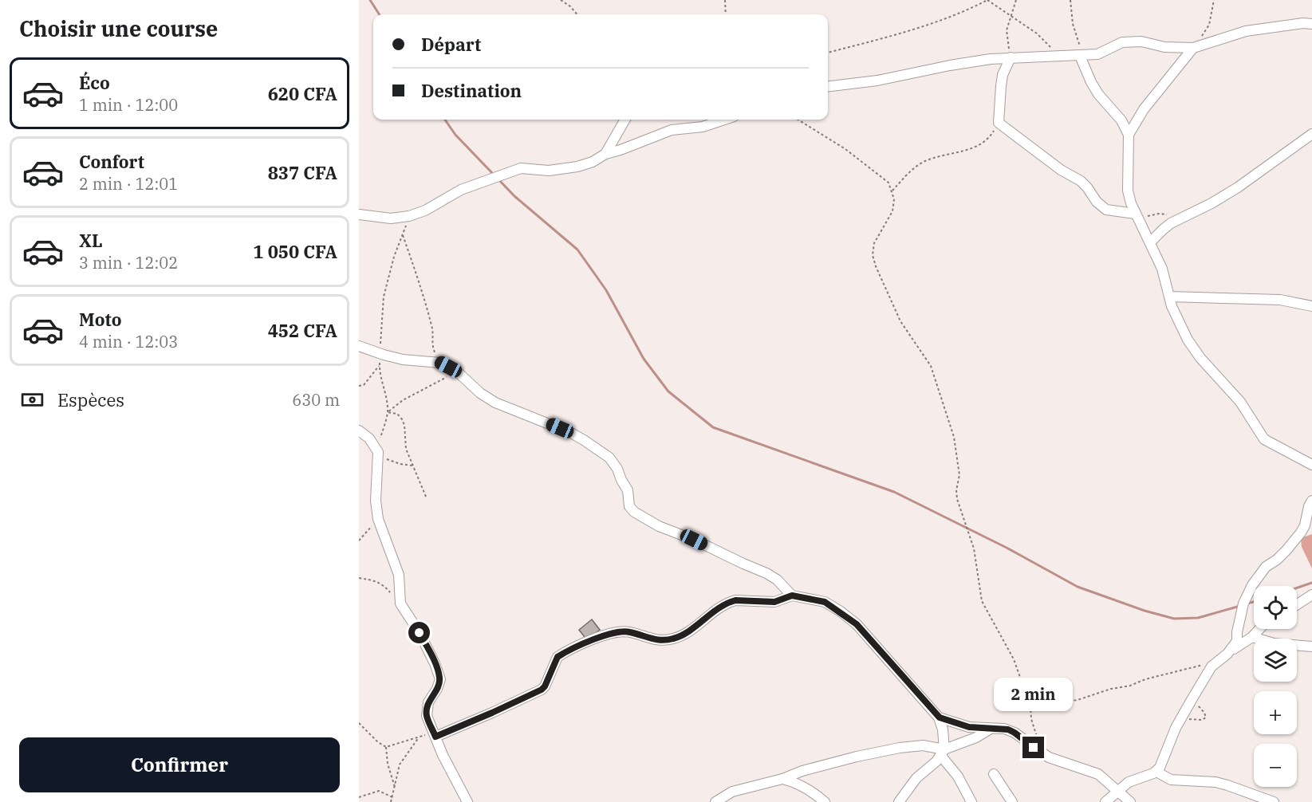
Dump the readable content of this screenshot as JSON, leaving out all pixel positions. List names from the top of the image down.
{
  "page": {
    "heading": "Choisir une course",
    "banner": ["Départ", "Destination"],
    "list": [
      {
        "name": "Éco",
        "note": "1 min · 12:00",
        "value": "620 CFA"
      },
      {
        "name": "Confort",
        "note": "2 min · 12:01",
        "value": "837 CFA"
      },
      {
        "name": "XL",
        "note": "3 min · 12:02",
        "value": "1 050 CFA"
      },
      {
        "name": "Moto",
        "note": "4 min · 12:03",
        "value": "452 CFA"
      }
    ],
    "pay": ["Espèces", "630 m"],
    "map_buttons": ["+", "−"],
    "bubble": "2 min",
    "buttons": "Confirmer"
  }
}
